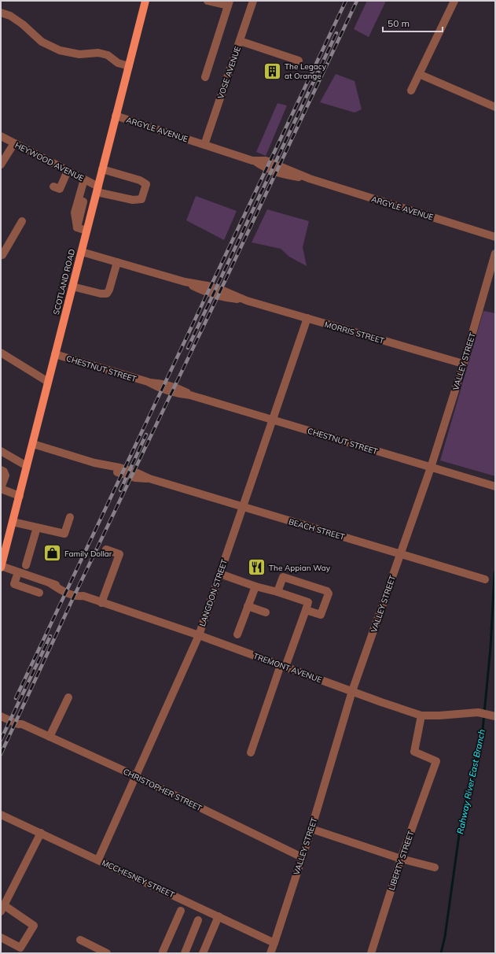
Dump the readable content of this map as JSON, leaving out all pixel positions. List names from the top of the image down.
{
  "streets": {
    "main road": ["SCOTLAND ROAD"],
    "street": [
      "VOSE AVENUE",
      "ARGYLE AVENUE",
      "HEYWOOD AVENUE",
      "MORRIS STREET",
      "VALLEY STREET",
      "CHESTNUT STREET",
      "BEACH STREET",
      "LANGDON STREET",
      "TREMONT AVENUE",
      "CHRISTOPHER STREET",
      "LIBERTY STREET",
      "MCCHESNEY STREET"
    ]
  },
  "crossings": [
    ["VOSE AVENUE", "ARGYLE AVENUE"],
    ["ARGYLE AVENUE", "SCOTLAND ROAD"],
    ["HEYWOOD AVENUE", "SCOTLAND ROAD"],
    ["SCOTLAND ROAD", "MORRIS STREET"],
    ["SCOTLAND ROAD", "CHESTNUT STREET"],
    ["SCOTLAND ROAD", "BEACH STREET"],
    ["SCOTLAND ROAD", "TREMONT AVENUE"],
    ["MORRIS STREET", "VALLEY STREET"],
    ["MORRIS STREET", "LANGDON STREET"],
    ["VALLEY STREET", "CHESTNUT STREET"],
    ["VALLEY STREET", "BEACH STREET"],
    ["VALLEY STREET", "TREMONT AVENUE"],
    ["VALLEY STREET", "CHRISTOPHER STREET"],
    ["VALLEY STREET", "MCCHESNEY STREET"],
    ["CHESTNUT STREET", "LANGDON STREET"],
    ["BEACH STREET", "LANGDON STREET"],
    ["LANGDON STREET", "TREMONT AVENUE"],
    ["LANGDON STREET", "CHRISTOPHER STREET"],
    ["LANGDON STREET", "MCCHESNEY STREET"],
    ["TREMONT AVENUE", "LIBERTY STREET"]
  ],
  "water": ["Rahway River East Branch"],
  "places": {
    "building": ["The Legacy at Orange"],
    "shop": ["Family Dollar"],
    "restaurant": ["The Appian Way"]
  },
  "scale_bar": "50 m"
}
